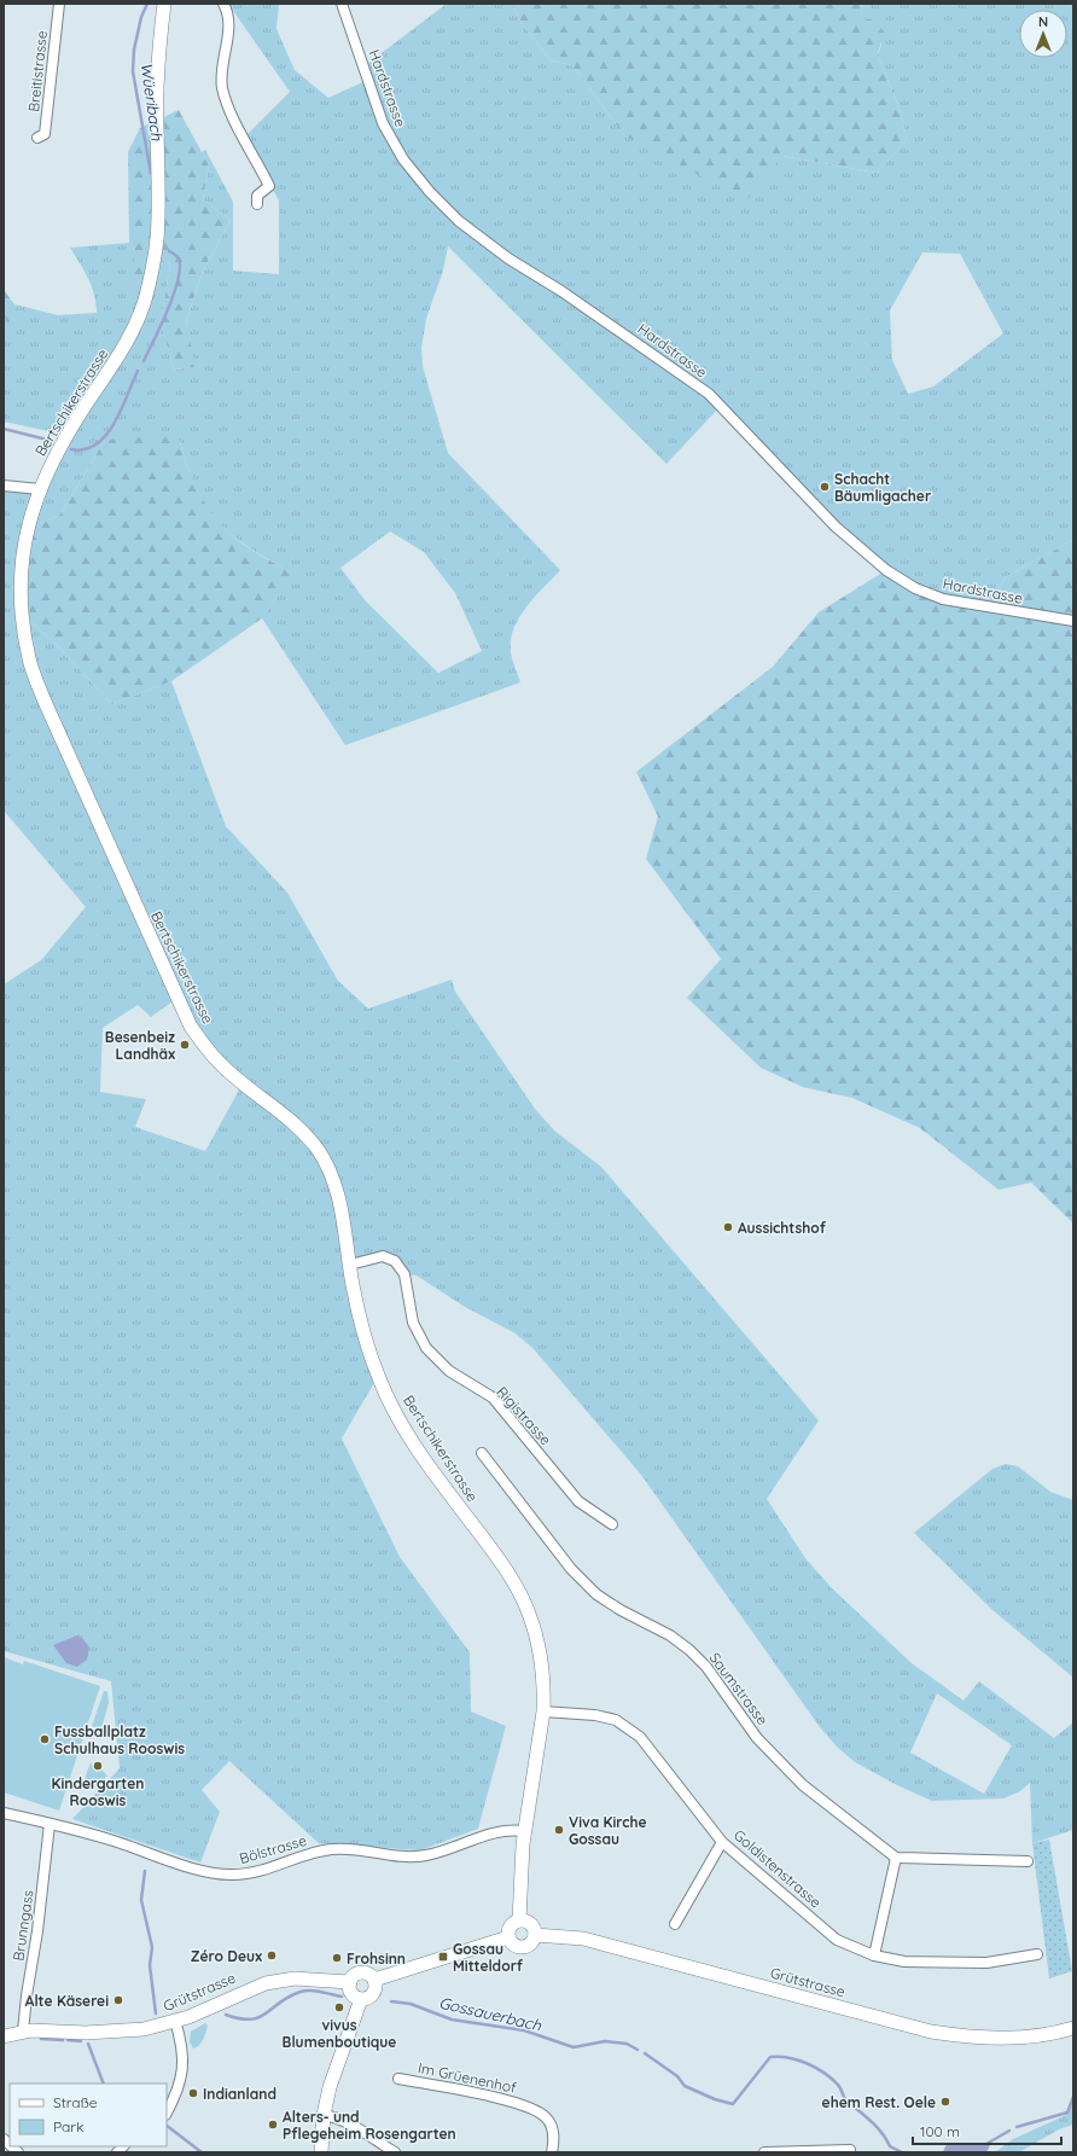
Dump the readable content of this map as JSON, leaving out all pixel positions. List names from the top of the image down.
{
  "streets": {
    "street": [
      "Breitistrasse",
      "Hardstrasse",
      "Bertschikerstrasse",
      "Rigistrasse",
      "Saumstrasse",
      "Bölstrasse",
      "Goldistenstrasse",
      "Brunngass",
      "Grütstrasse",
      "Im Grüenenhof"
    ]
  },
  "crossings": [
    ["Bertschikerstrasse", "Rigistrasse"],
    ["Bertschikerstrasse", "Bölstrasse"],
    ["Bertschikerstrasse", "Goldistenstrasse"],
    ["Bertschikerstrasse", "Grütstrasse"],
    ["Bölstrasse", "Brunngass"],
    ["Brunngass", "Grütstrasse"]
  ],
  "water": ["Wüeribach", "Gossauerbach"],
  "places": {
    "other": [
      "Schacht Bäumligacher",
      "Besenbeiz Landhäx",
      "Aussichtshof",
      "Fussballplatz Schulhaus Rooswis",
      "Kindergarten Rooswis",
      "Viva Kirche Gossau",
      "Zéro Deux",
      "Frohsinn",
      "Alte Käserei",
      "vivus Blumenboutique",
      "Indianland",
      "ehem Rest. Oele",
      "Alters- und Pflegeheim Rosengarten"
    ],
    "transit": ["Gossau Mitteldorf"]
  },
  "legend": ["Straße", "Park"],
  "scale_bar": "100 m",
  "north": "top"
}
